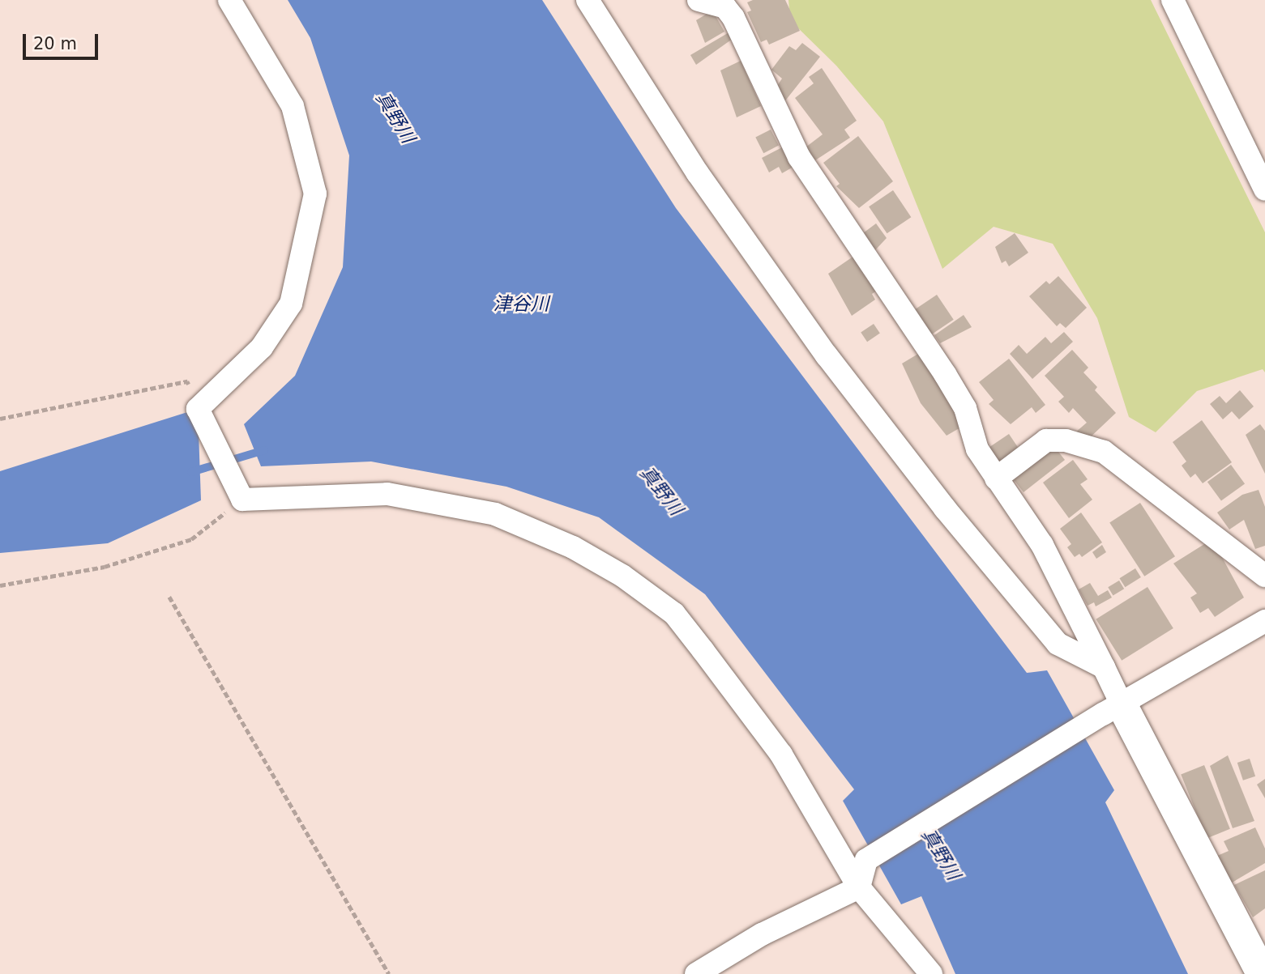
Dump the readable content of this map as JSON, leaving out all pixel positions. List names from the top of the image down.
{
  "water": ["真野川", "津谷川"],
  "scale_bar": "20 m"
}
